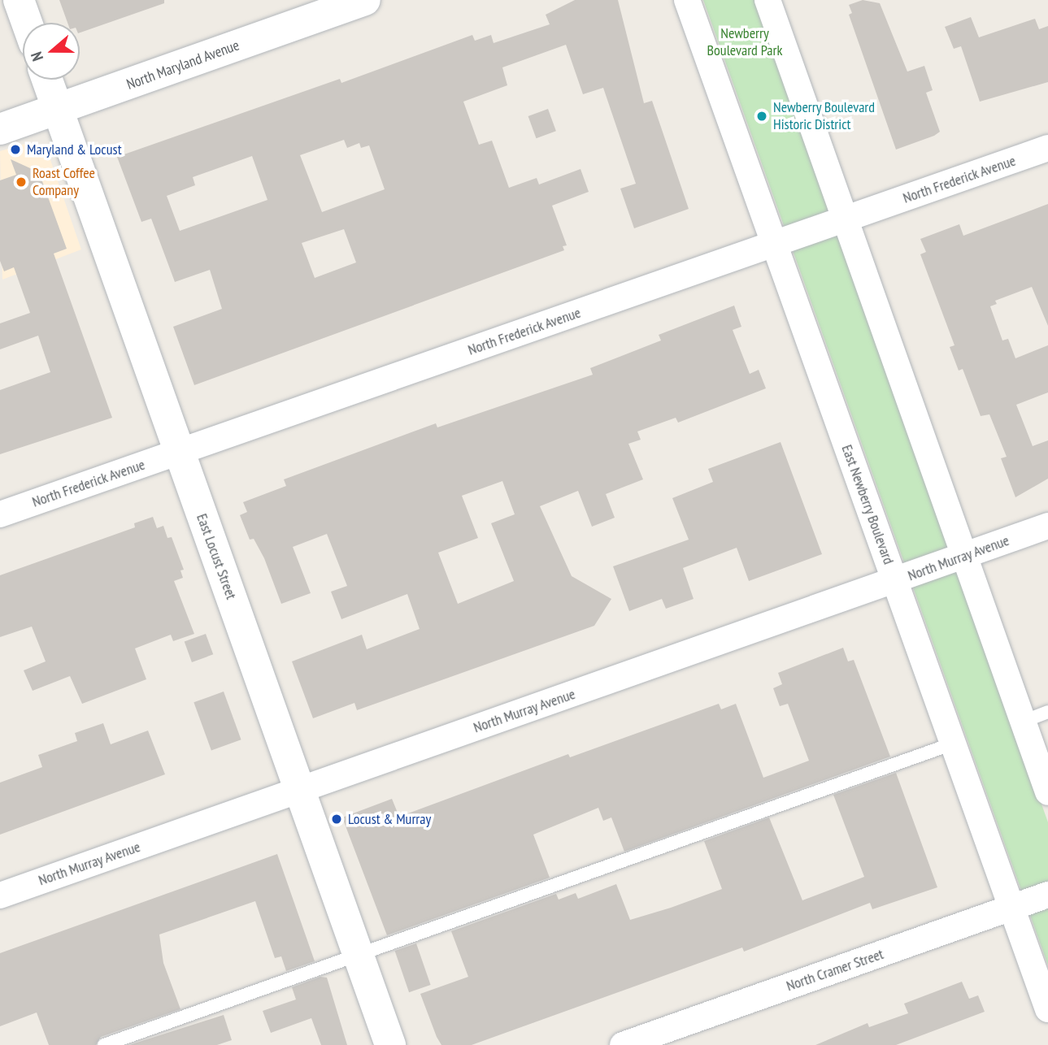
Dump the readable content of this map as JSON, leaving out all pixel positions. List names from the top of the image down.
{
  "streets": {
    "main road": ["North Maryland Avenue", "East Locust Street"],
    "street": [
      "North Frederick Avenue",
      "East Newberry Boulevard",
      "North Murray Avenue",
      "North Cramer Street"
    ]
  },
  "crossings": [
    ["North Maryland Avenue", "East Locust Street"],
    ["North Frederick Avenue", "East Newberry Boulevard"],
    ["North Frederick Avenue", "East Locust Street"],
    ["East Newberry Boulevard", "North Murray Avenue"],
    ["East Newberry Boulevard", "North Cramer Street"],
    ["East Locust Street", "North Murray Avenue"]
  ],
  "parks": ["Newberry Boulevard Park"],
  "places": [
    "Newberry Boulevard Historic District",
    "Maryland & Locust",
    "Roast Coffee Company",
    "Locust & Murray"
  ],
  "north": "left"
}
